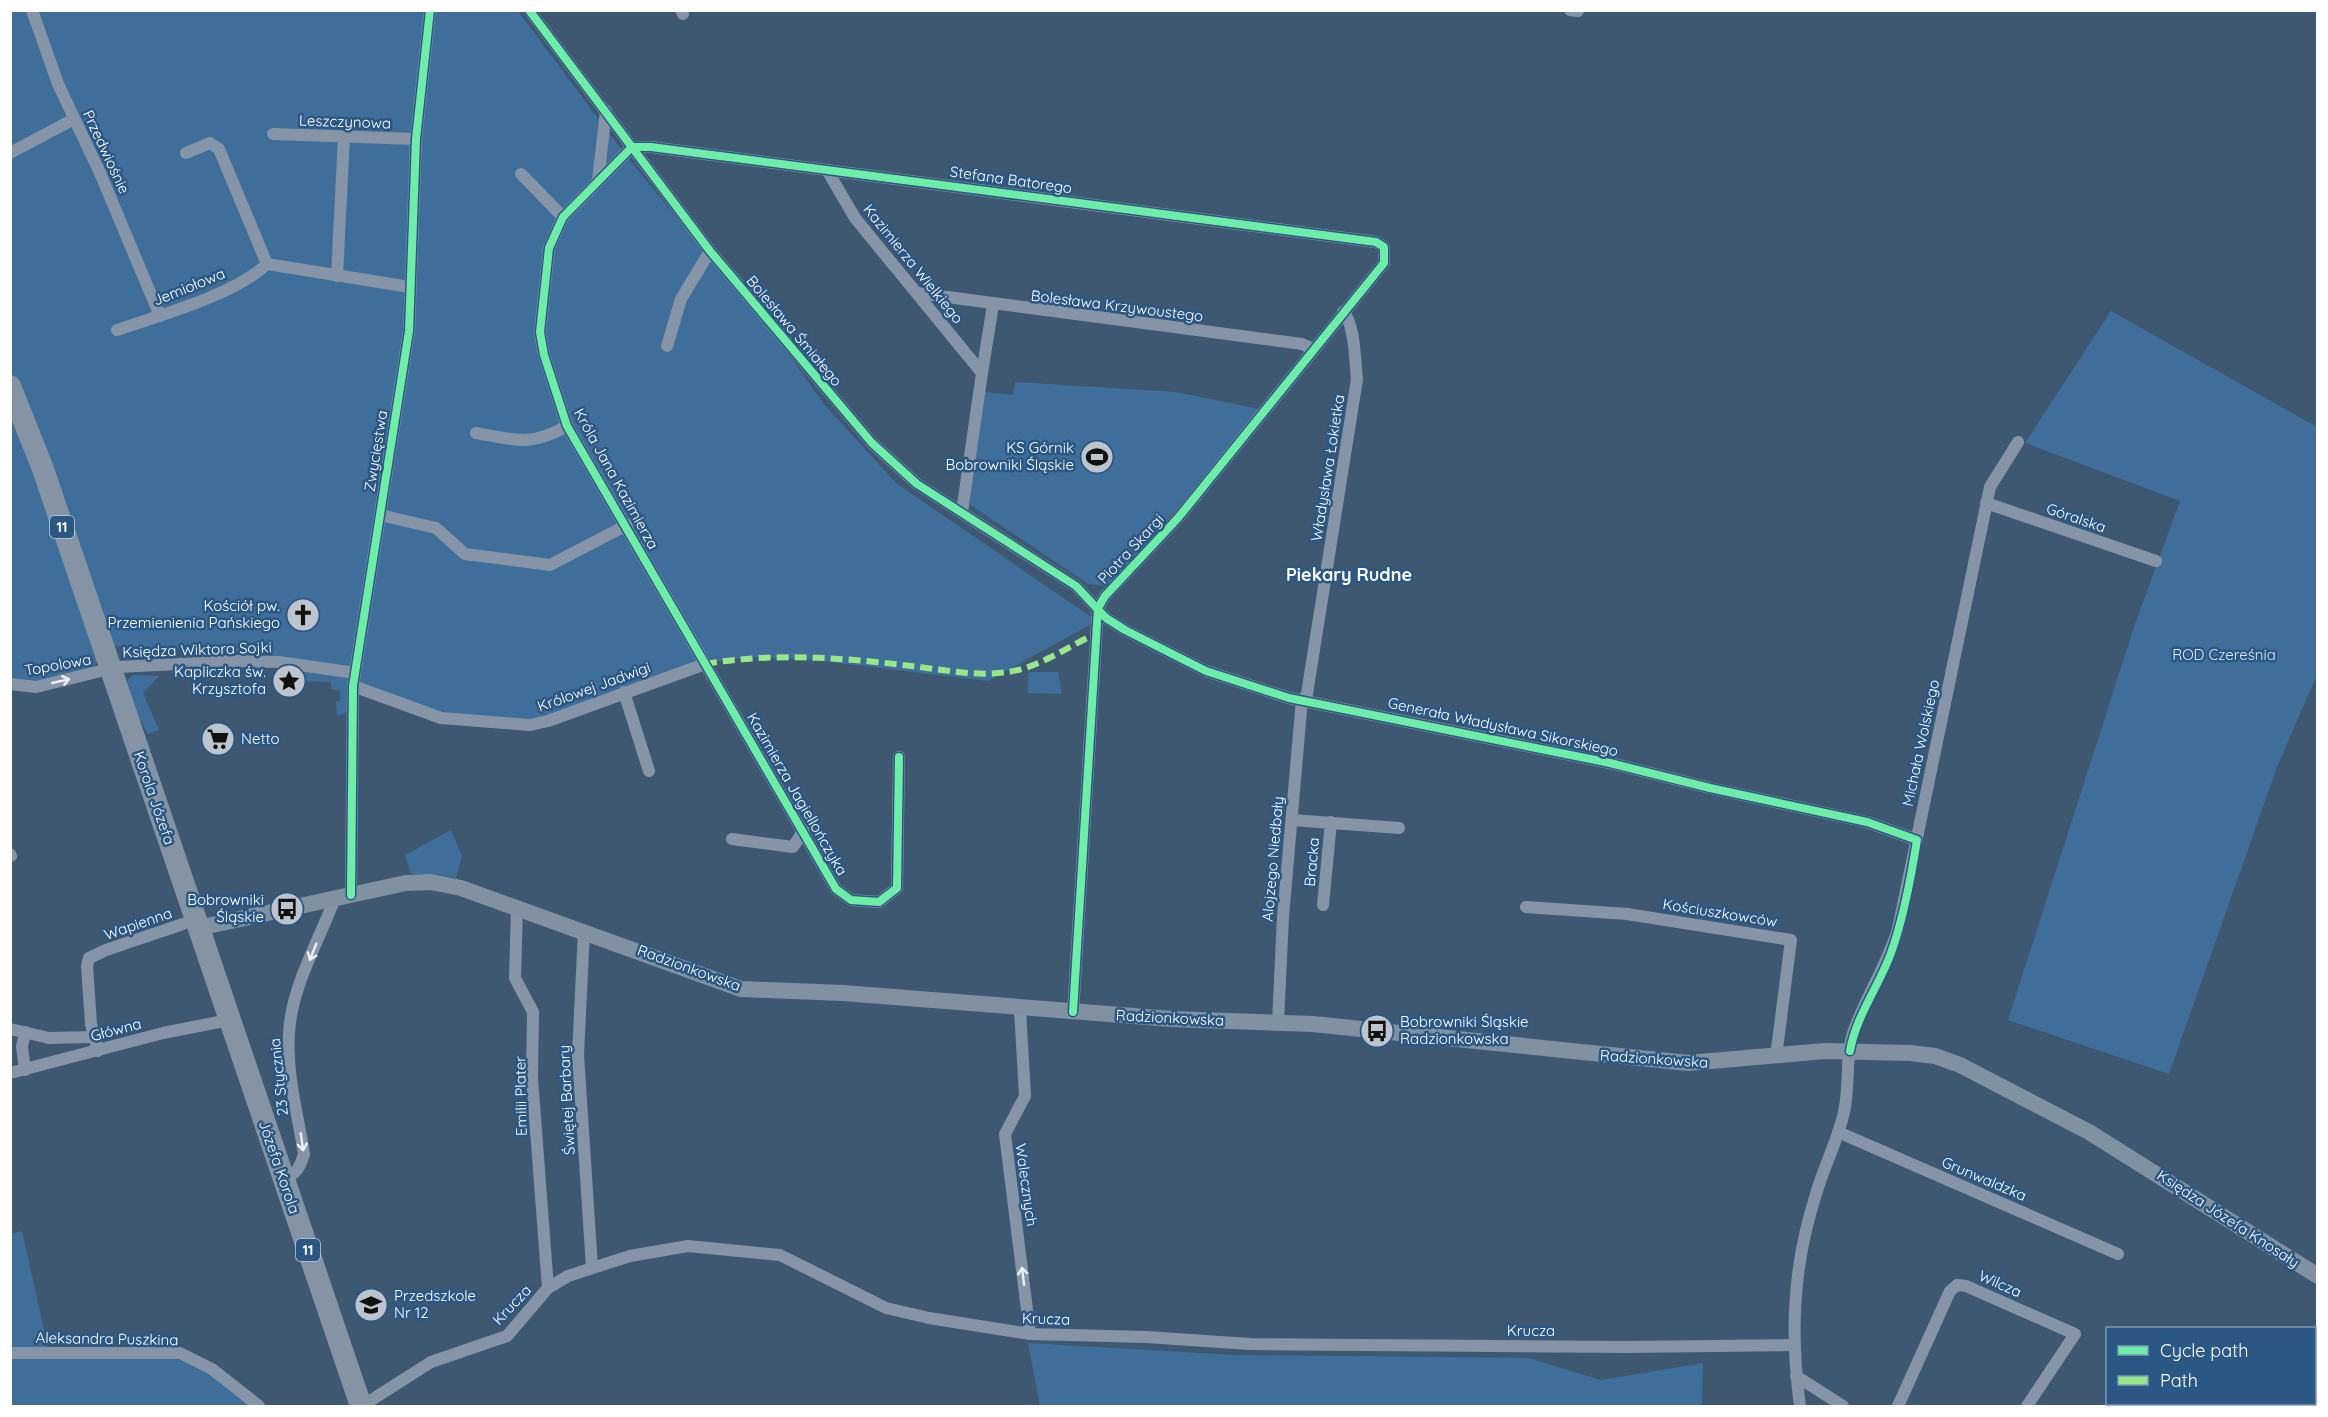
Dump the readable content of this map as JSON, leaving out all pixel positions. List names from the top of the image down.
{
  "streets": {
    "highway": ["11", "Korola Józefa", "Józefa Korola"],
    "street": [
      "Leszczynowa",
      "Przedwiośnie",
      "Stefana Batorego",
      "Kazimierza Wielkiego",
      "Jemiołowa",
      "Bolesława Krzywoustego",
      "Bolesława Śmiałego",
      "Zwycięstwa",
      "Władysława Łokietka",
      "Króla Jana Kazimierza",
      "Góralska",
      "Piotra Skargi",
      "Księdza Wiktora Sojki",
      "Topolowa",
      "Królowej Jadwigi",
      "Generała Władysława Sikorskiego",
      "Michała Wolskiego",
      "Kazimierza Jagiellończyka",
      "Alojzego Niedbały",
      "Bracka",
      "Kościuszkowców",
      "Wapienna",
      "Radzionkowska",
      "Główna",
      "23 Stycznia",
      "Emilii Plater",
      "Świętej Barbary",
      "Grunwaldzka",
      "Walecznych",
      "Księdza Józefa Knosały",
      "Wilcza",
      "Krucza",
      "Aleksandra Puszkina"
    ]
  },
  "crossings": [
    ["Leszczynowa", "Zwycięstwa"],
    ["Przedwiośnie", "Jemiołowa"],
    ["Stefana Batorego", "Kazimierza Wielkiego"],
    ["Stefana Batorego", "Bolesława Śmiałego"],
    ["Stefana Batorego", "Króla Jana Kazimierza"],
    ["Stefana Batorego", "Piotra Skargi"],
    ["Kazimierza Wielkiego", "Bolesława Krzywoustego"],
    ["Bolesława Krzywoustego", "Piotra Skargi"],
    ["Bolesława Śmiałego", "Króla Jana Kazimierza"],
    ["Bolesława Śmiałego", "Piotra Skargi"],
    ["Bolesława Śmiałego", "Generała Władysława Sikorskiego"],
    ["Zwycięstwa", "Księdza Wiktora Sojki"],
    ["Zwycięstwa", "Królowej Jadwigi"],
    ["Zwycięstwa", "Radzionkowska"],
    ["Zwycięstwa", "23 Stycznia"],
    ["Władysława Łokietka", "Piotra Skargi"],
    ["Władysława Łokietka", "Generała Władysława Sikorskiego"],
    ["Władysława Łokietka", "Alojzego Niedbały"],
    ["Króla Jana Kazimierza", "Królowej Jadwigi"],
    ["Króla Jana Kazimierza", "Kazimierza Jagiellończyka"],
    ["Góralska", "Michała Wolskiego"],
    ["11", "Księdza Wiktora Sojki"],
    ["11", "Topolowa"],
    ["11", "Korola Józefa"],
    ["Piotra Skargi", "Generała Władysława Sikorskiego"],
    ["Księdza Wiktora Sojki", "Topolowa"],
    ["Księdza Wiktora Sojki", "Korola Józefa"],
    ["Topolowa", "Korola Józefa"],
    ["Królowej Jadwigi", "Kazimierza Jagiellończyka"],
    ["Generała Władysława Sikorskiego", "Michała Wolskiego"],
    ["Generała Władysława Sikorskiego", "Alojzego Niedbały"],
    ["Michała Wolskiego", "Radzionkowska"],
    ["Korola Józefa", "Wapienna"],
    ["Korola Józefa", "Radzionkowska"],
    ["Korola Józefa", "Józefa Korola"],
    ["Alojzego Niedbały", "Bracka"],
    ["Alojzego Niedbały", "Radzionkowska"],
    ["Kościuszkowców", "Radzionkowska"],
    ["Wapienna", "Radzionkowska"],
    ["Wapienna", "Główna"],
    ["Wapienna", "Józefa Korola"],
    ["Radzionkowska", "23 Stycznia"],
    ["Radzionkowska", "Emilii Plater"],
    ["Radzionkowska", "Świętej Barbary"],
    ["Radzionkowska", "Józefa Korola"],
    ["Radzionkowska", "Walecznych"],
    ["Radzionkowska", "Księdza Józefa Knosały"],
    ["Główna", "Józefa Korola"],
    ["23 Stycznia", "Józefa Korola"],
    ["Emilii Plater", "Krucza"],
    ["Świętej Barbary", "Krucza"],
    ["Józefa Korola", "Krucza"],
    ["Walecznych", "Krucza"]
  ],
  "one_way": ["Topolowa", "23 Stycznia", "Walecznych"],
  "districts": ["Piekary Rudne"],
  "parks": ["ROD Czereśnia"],
  "places": {
    "sports": ["KS Górnik Bobrowniki Śląskie"],
    "church": ["Kościół pw. Przemienienia Pańskiego"],
    "place": ["Kapliczka św. Krzysztofa"],
    "supermarket": ["Netto"],
    "bus stop": ["Bobrowniki Śląskie", "Bobrowniki Śląskie Radzionkowska"],
    "school or university": ["Przedszkole Nr 12"]
  },
  "legend": ["Cycle path", "Path"]
}
